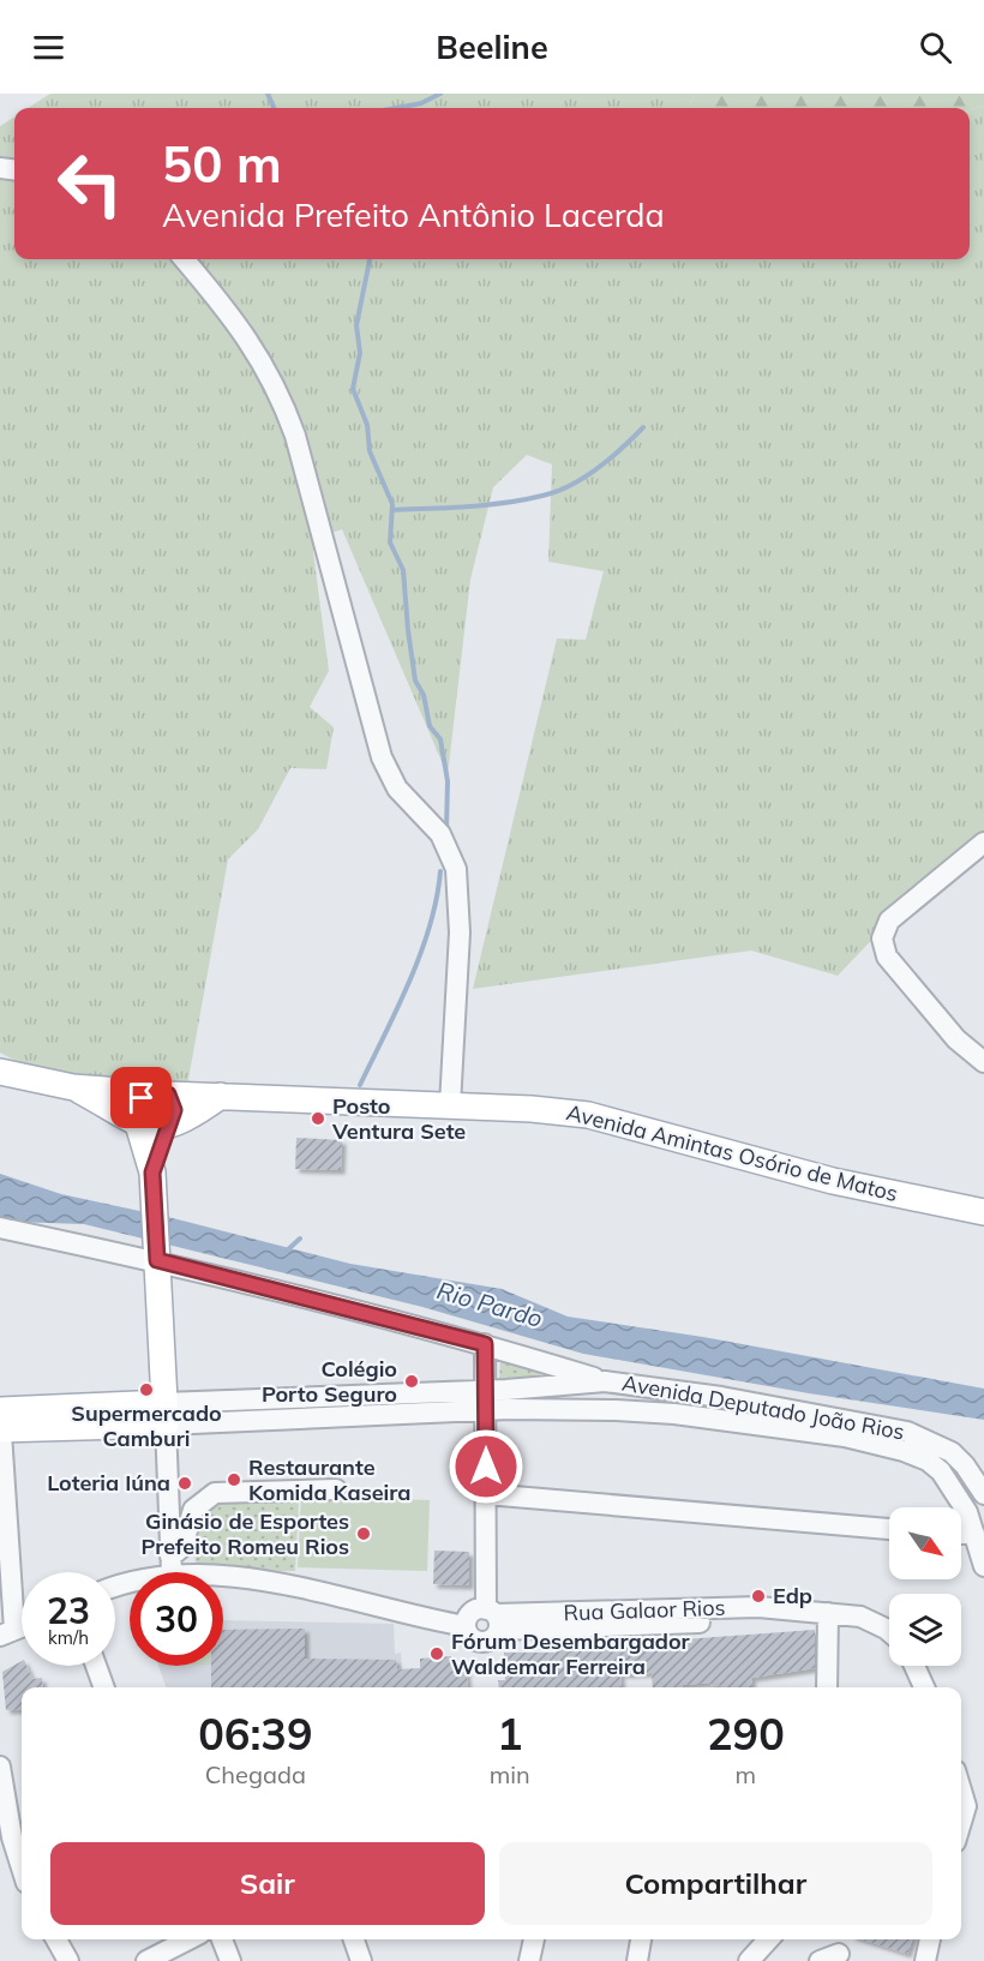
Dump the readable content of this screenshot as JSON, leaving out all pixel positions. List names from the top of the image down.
{
  "streets": {
    "main road": ["Avenida Amintas Osório de Matos", "Avenida Deputado João Rios"],
    "street": ["Rua Galaor Rios"]
  },
  "water": ["Rio Pardo"],
  "places": [
    "Posto Ventura Sete",
    "Colégio Porto Seguro",
    "Supermercado Camburi",
    "Restaurante Komida Kaseira",
    "Loteria Iúna",
    "Ginásio de Esportes Prefeito Romeu Rios",
    "Edp",
    "Fórum Desembargador Waldemar Ferreira"
  ],
  "north": "bottom right",
  "page": {
    "header": "Beeline",
    "turn": ["50 m", "Avenida Prefeito Antônio Lacerda"],
    "speed": "23 km/h",
    "limit": "30",
    "eta": [
      "06:39",
      "Chegada",
      "1",
      "min",
      "290",
      "m"
    ],
    "buttons": ["Sair", "Compartilhar"]
  }
}
